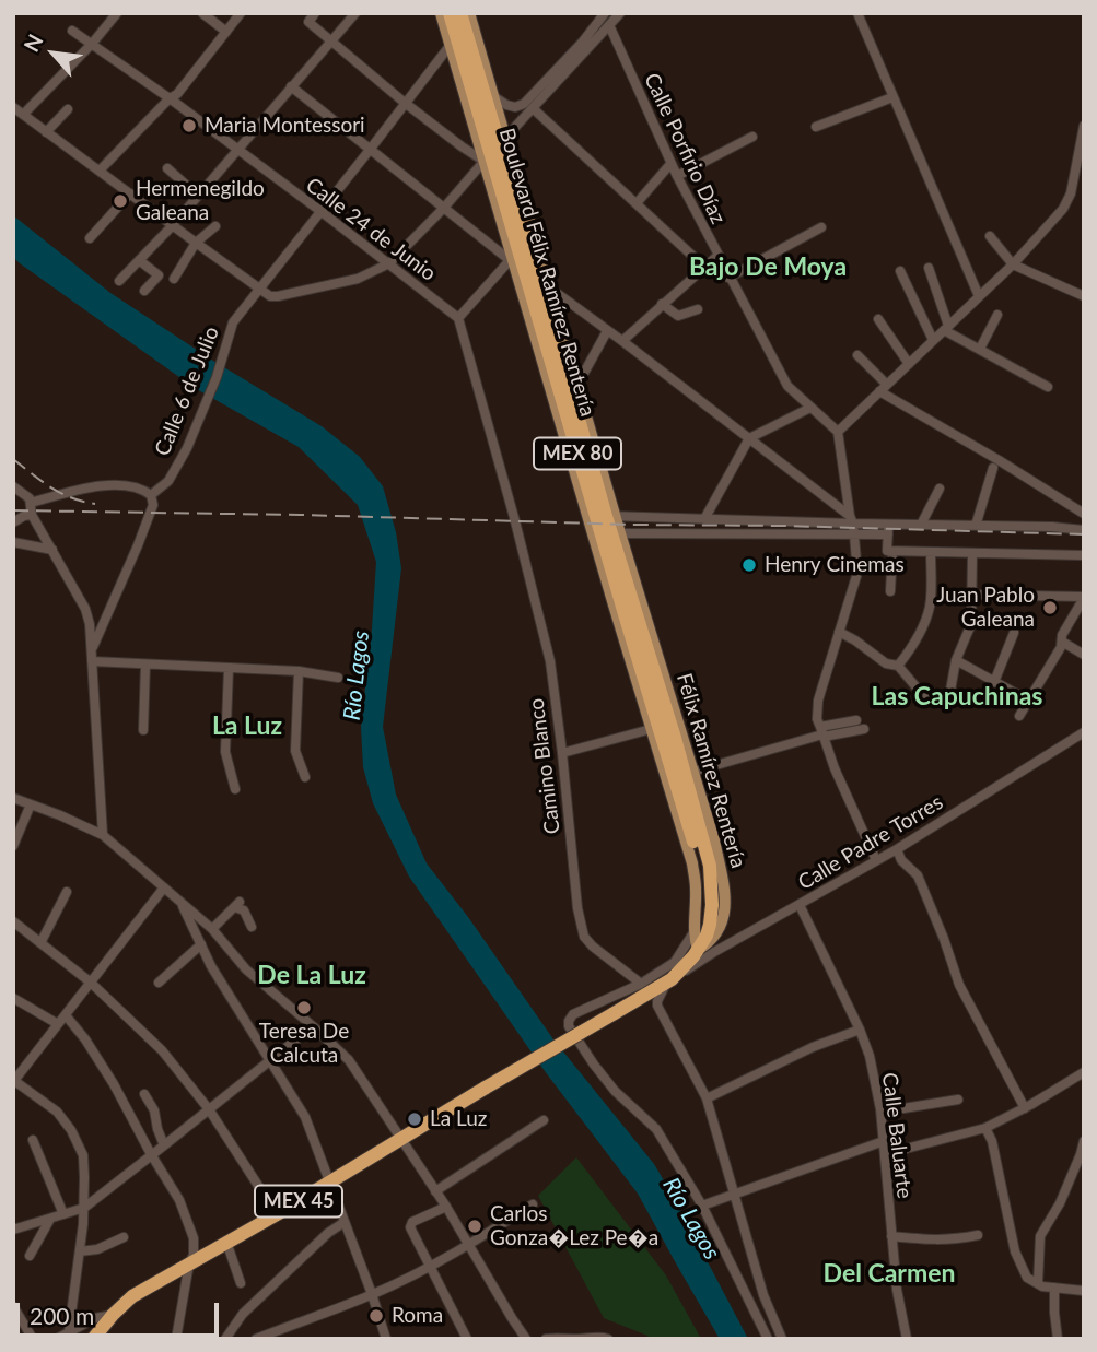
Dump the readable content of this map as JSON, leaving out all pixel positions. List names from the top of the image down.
{
  "streets": {
    "highway": ["Boulevard Félix Ramírez Rentería", "MEX 80", "MEX 45"],
    "main road": ["Félix Ramírez Rentería"],
    "street": [
      "Calle Porfirio Díaz",
      "Calle 24 de Junio",
      "Calle 6 de Julio",
      "Camino Blanco",
      "Calle Padre Torres",
      "Calle Baluarte"
    ]
  },
  "crossings": [
    ["Calle 24 de Junio", "Calle 6 de Julio"],
    ["Calle 24 de Junio", "Camino Blanco"],
    ["Boulevard Félix Ramírez Rentería", "Félix Ramírez Rentería"],
    ["Boulevard Félix Ramírez Rentería", "Calle Padre Torres"],
    ["Boulevard Félix Ramírez Rentería", "MEX 45"],
    ["Félix Ramírez Rentería", "Calle Padre Torres"],
    ["Calle Padre Torres", "Calle Baluarte"],
    ["Calle Padre Torres", "MEX 45"]
  ],
  "districts": [
    "Bajo De Moya",
    "Las Capuchinas",
    "La Luz",
    "De La Luz",
    "Del Carmen"
  ],
  "water": ["Río Lagos"],
  "places": [
    "Maria Montessori",
    "Hermenegildo Galeana",
    "Henry Cinemas",
    "Juan Pablo Galeana",
    "Teresa De Calcuta",
    "La Luz",
    "Carlos Gonza�Lez Pe�a",
    "Roma"
  ],
  "scale_bar": "200 m",
  "north": "top left"
}
